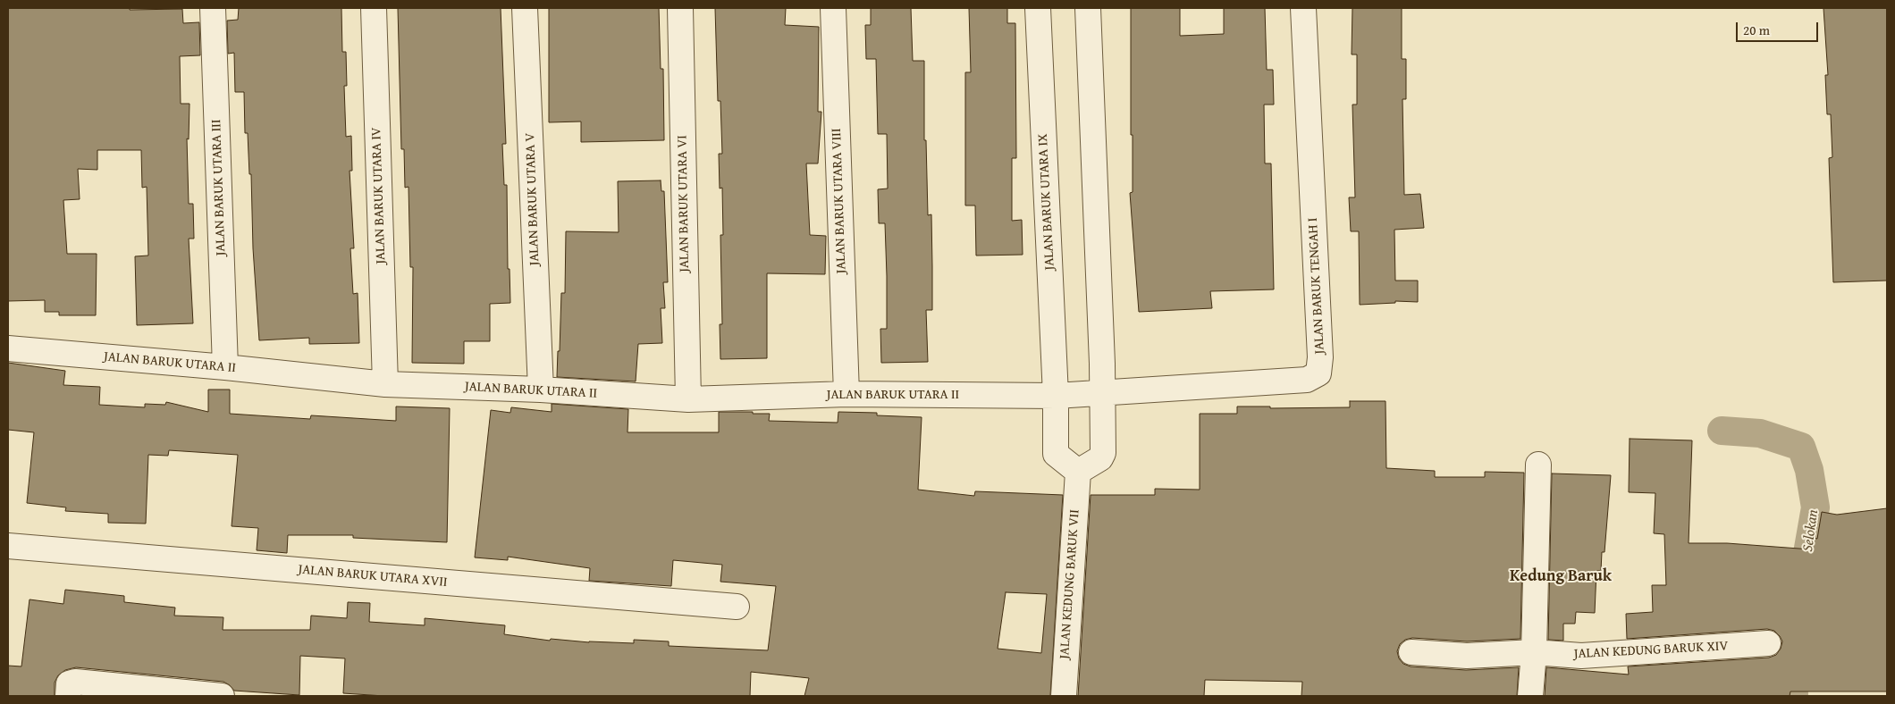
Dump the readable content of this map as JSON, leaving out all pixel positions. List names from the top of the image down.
{
  "streets": {
    "street": [
      "JALAN BARUK UTARA III",
      "JALAN BARUK UTARA IV",
      "JALAN BARUK UTARA V",
      "JALAN BARUK UTARA VIII",
      "JALAN BARUK UTARA IX",
      "JALAN BARUK UTARA VI",
      "JALAN BARUK TENGAH I",
      "JALAN BARUK UTARA II",
      "JALAN BARUK UTARA XVII",
      "JALAN KEDUNG BARUK VII",
      "JALAN KEDUNG BARUK XIV"
    ]
  },
  "crossings": [
    ["JALAN BARUK UTARA III", "JALAN BARUK UTARA II"],
    ["JALAN BARUK UTARA IV", "JALAN BARUK UTARA II"],
    ["JALAN BARUK UTARA V", "JALAN BARUK UTARA II"],
    ["JALAN BARUK UTARA VIII", "JALAN BARUK UTARA II"],
    ["JALAN BARUK UTARA IX", "JALAN BARUK UTARA II"],
    ["JALAN BARUK UTARA VI", "JALAN BARUK UTARA II"],
    ["JALAN BARUK TENGAH I", "JALAN BARUK UTARA II"]
  ],
  "districts": ["Kedung Baruk"],
  "water": ["Selokan"],
  "scale_bar": "20 m"
}
